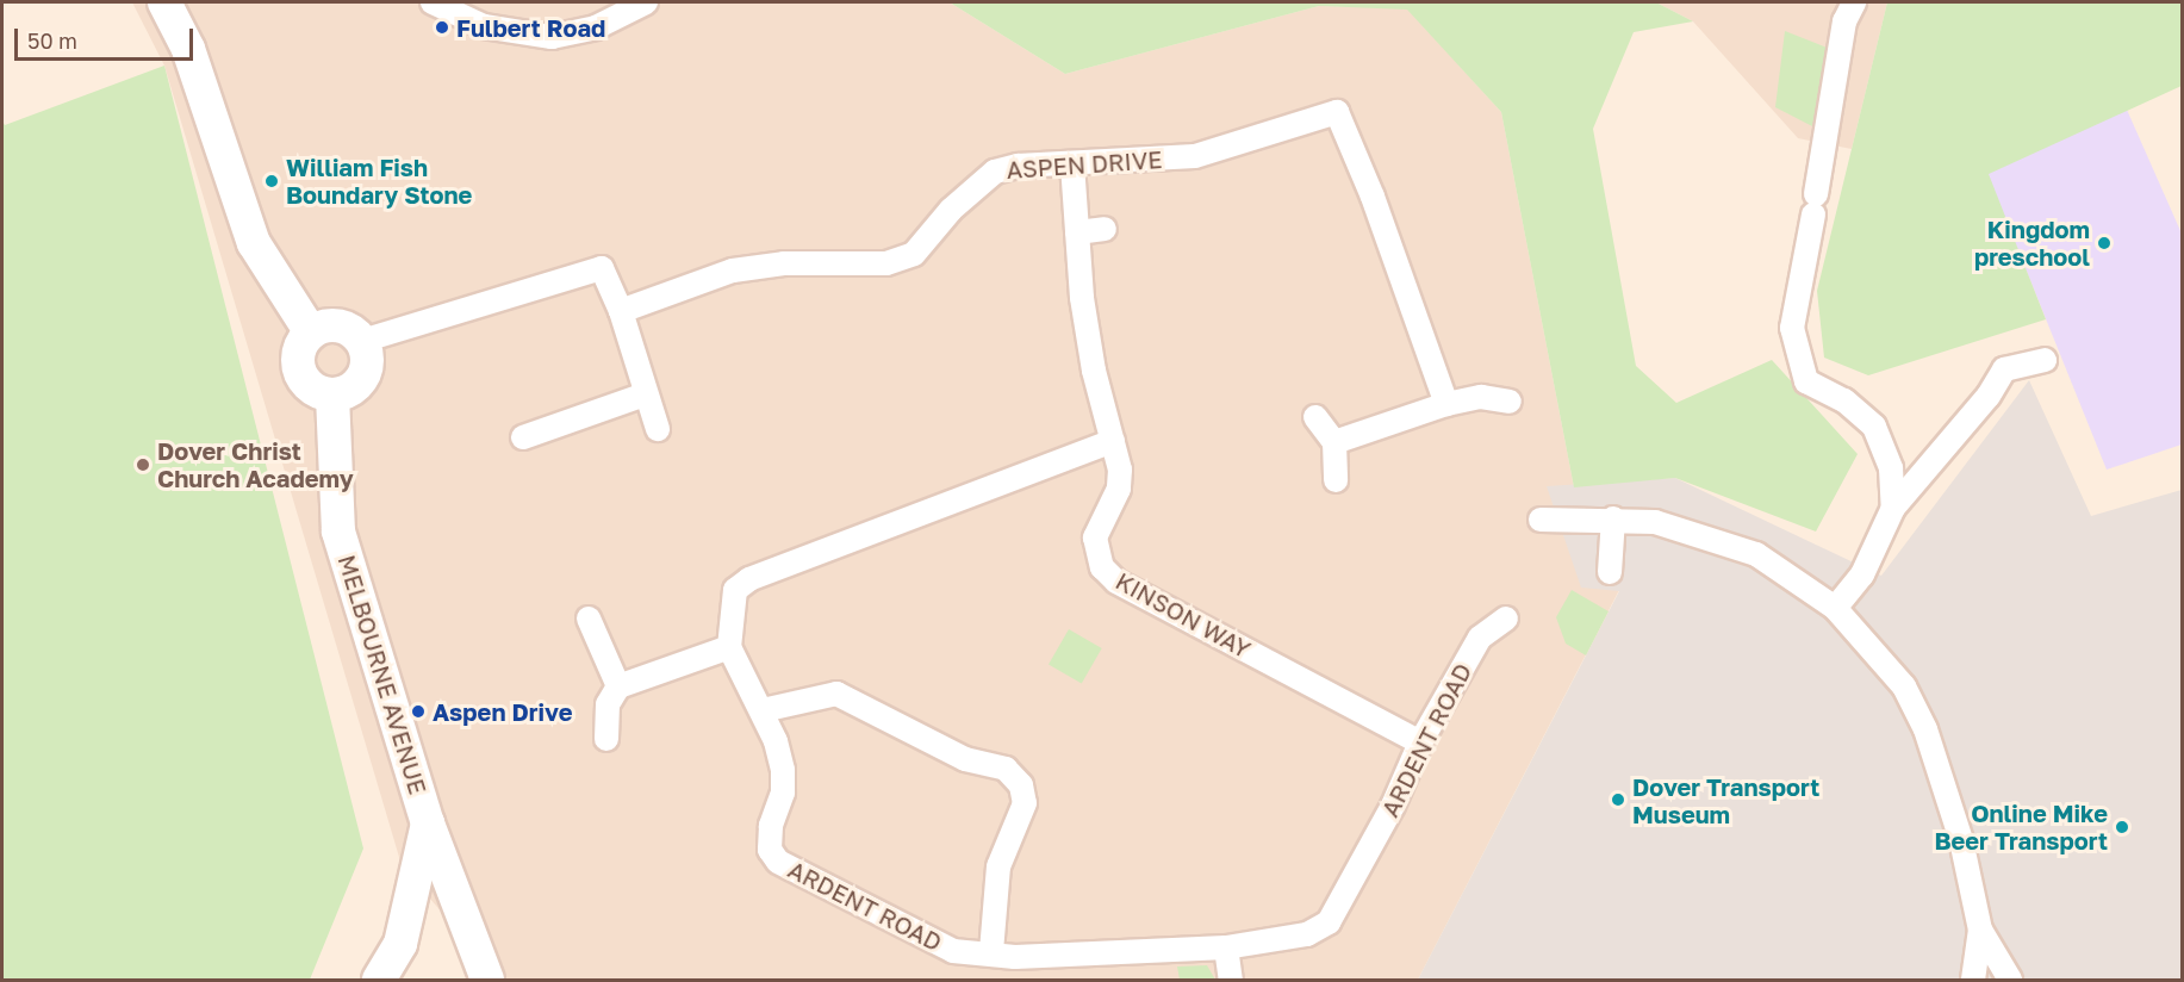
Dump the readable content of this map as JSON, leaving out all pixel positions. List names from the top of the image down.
{
  "streets": {
    "street": [
      "ASPEN DRIVE",
      "KINSON WAY",
      "MELBOURNE AVENUE",
      "ARDENT ROAD"
    ]
  },
  "crossings": [
    ["ASPEN DRIVE", "KINSON WAY"],
    ["KINSON WAY", "ARDENT ROAD"]
  ],
  "places": [
    "Fulbert Road",
    "William Fish Boundary Stone",
    "Kingdom preschool",
    "Dover Christ Church Academy",
    "Aspen Drive",
    "Dover Transport Museum",
    "Online Mike Beer Transport"
  ],
  "scale_bar": "50 m"
}
